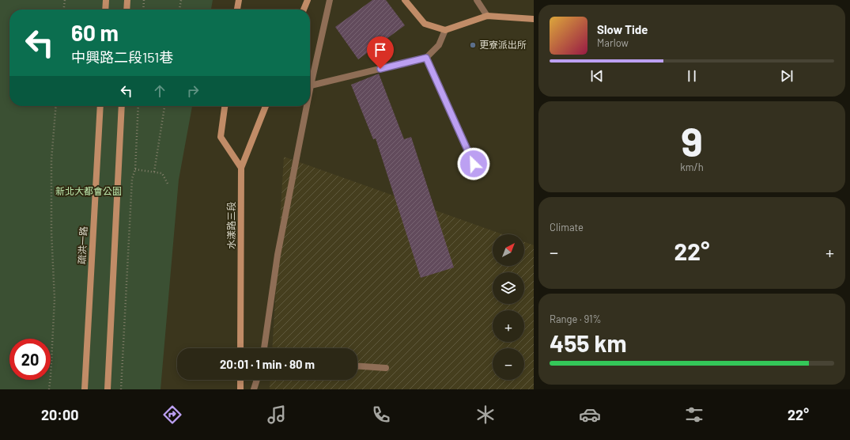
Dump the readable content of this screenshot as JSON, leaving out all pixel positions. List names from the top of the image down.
{
  "streets": {
    "street": ["水漾路三段", "疏洪一路"]
  },
  "parks": ["新北大都會公園"],
  "places": ["更寮派出所"],
  "north": "top right",
  "page": {
    "turn": ["60 m", "中興路二段151巷"],
    "song": ["Slow Tide", "Marlow"],
    "tile": [
      ["9", "km/h"],
      "Climate",
      ["Range · 91%", "455 km"]
    ],
    "map_buttons": ["+", "−"],
    "heat": ["−", "22°", "+"],
    "limit": "20",
    "trip": "20:01 · 1 min · 80 m",
    "tabs": ["20:00", "22°"]
  }
}
